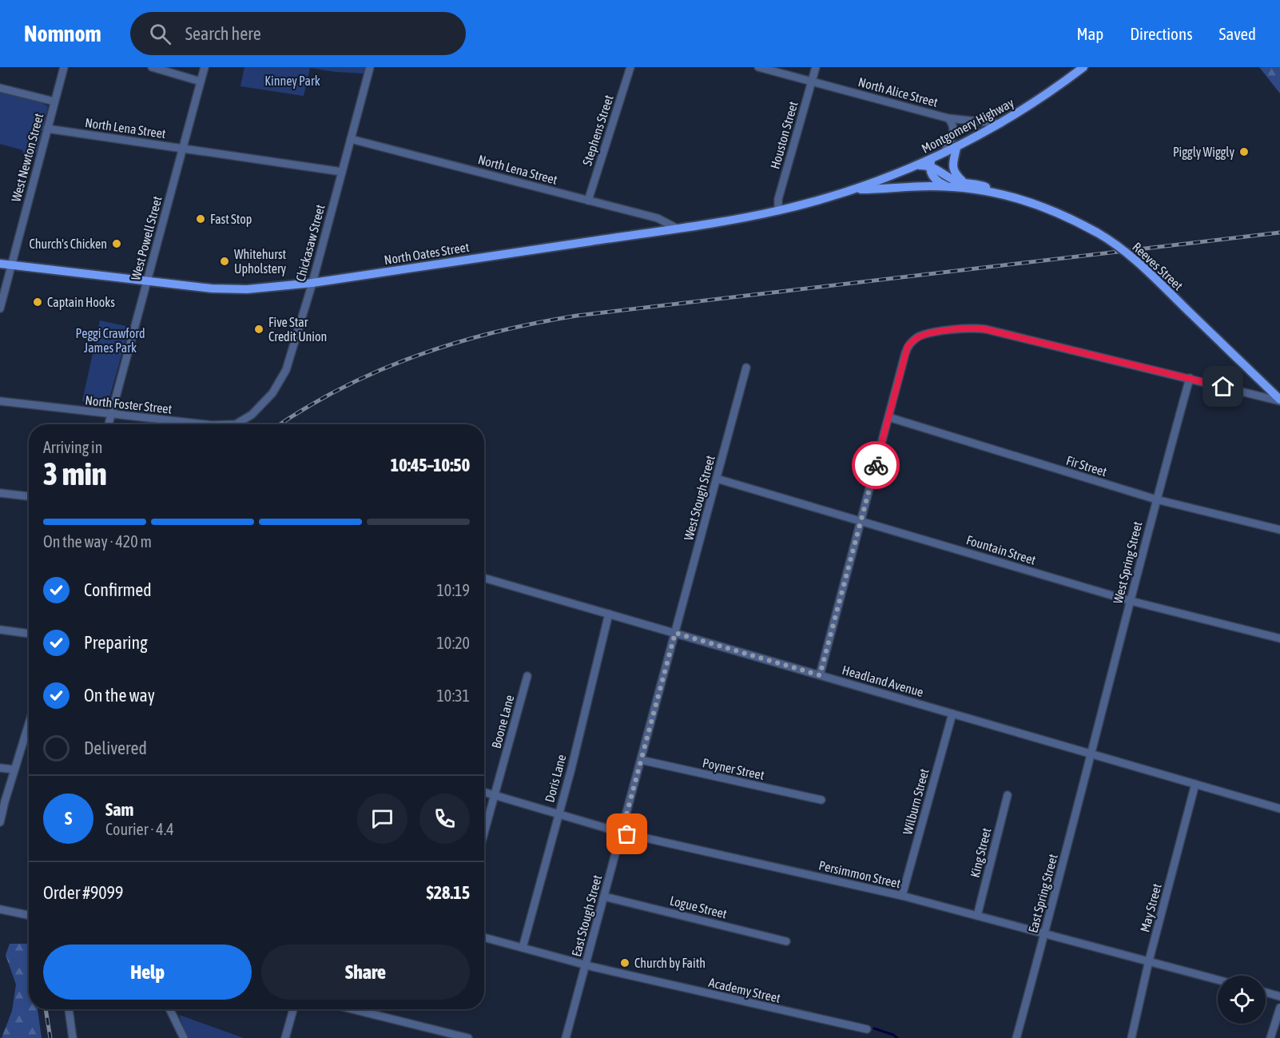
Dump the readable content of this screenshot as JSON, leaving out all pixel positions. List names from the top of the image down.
{
  "streets": {
    "main road": ["Montgomery Highway", "North Oates Street", "Reeves Street"],
    "street": [
      "North Alice Street",
      "North Lena Street",
      "Stephens Street",
      "Houston Street",
      "West Newton Street",
      "West Powell Street",
      "Chickasaw Street",
      "North Foster Street",
      "Fir Street",
      "West Stough Street",
      "Fountain Street",
      "West Spring Street",
      "Headland Avenue",
      "Boone Lane",
      "Poyner Street",
      "Doris Lane",
      "Wilburn Street",
      "King Street",
      "Persimmon Street",
      "East Spring Street",
      "Logue Street",
      "May Street",
      "East Stough Street",
      "Academy Street"
    ]
  },
  "crossings": [
    ["North Alice Street", "Montgomery Highway"],
    ["North Alice Street", "Houston Street"],
    ["Montgomery Highway", "North Oates Street"],
    ["Montgomery Highway", "Reeves Street"],
    ["North Lena Street", "Stephens Street"],
    ["North Lena Street", "West Newton Street"],
    ["North Lena Street", "West Powell Street"],
    ["North Lena Street", "Chickasaw Street"],
    ["North Lena Street", "North Oates Street"],
    ["Houston Street", "North Oates Street"],
    ["West Newton Street", "North Oates Street"],
    ["West Powell Street", "North Oates Street"],
    ["West Powell Street", "North Foster Street"],
    ["Chickasaw Street", "North Oates Street"],
    ["Chickasaw Street", "North Foster Street"],
    ["North Oates Street", "Reeves Street"],
    ["Fir Street", "West Spring Street"],
    ["West Stough Street", "Fountain Street"],
    ["West Stough Street", "Headland Avenue"],
    ["West Stough Street", "East Stough Street"],
    ["Fountain Street", "West Spring Street"],
    ["West Spring Street", "Headland Avenue"],
    ["West Spring Street", "East Spring Street"],
    ["Headland Avenue", "Doris Lane"],
    ["Headland Avenue", "Wilburn Street"],
    ["Headland Avenue", "East Spring Street"],
    ["Headland Avenue", "May Street"],
    ["Headland Avenue", "East Stough Street"],
    ["Boone Lane", "Persimmon Street"],
    ["Poyner Street", "East Stough Street"],
    ["Doris Lane", "Persimmon Street"],
    ["Doris Lane", "Academy Street"],
    ["Wilburn Street", "Persimmon Street"],
    ["King Street", "Persimmon Street"],
    ["Persimmon Street", "East Spring Street"],
    ["Persimmon Street", "May Street"],
    ["Persimmon Street", "East Stough Street"],
    ["Logue Street", "East Stough Street"],
    ["East Stough Street", "Academy Street"]
  ],
  "parks": ["Kinney Park", "Peggi Crawford James Park"],
  "places": [
    "Piggly Wiggly",
    "Fast Stop",
    "Church's Chicken",
    "Whitehurst Upholstery",
    "Captain Hooks",
    "Five Star Credit Union",
    "Church by Faith"
  ],
  "page": {
    "header": "Nomnom",
    "search": "Search here",
    "nav": ["Map", "Directions", "Saved"],
    "heading": ["3 min", "Arriving in", "10:45–10:50"],
    "panel": [
      "Sam",
      "Courier · 4.4",
      "Order #9099",
      "$28.15"
    ],
    "bar": "On the way · 420 m",
    "list": [
      ["Confirmed", "10:19"],
      ["Preparing", "10:20"],
      ["On the way", "10:31"],
      "Delivered"
    ],
    "round": "S",
    "buttons": ["Help", "Share"]
  }
}
